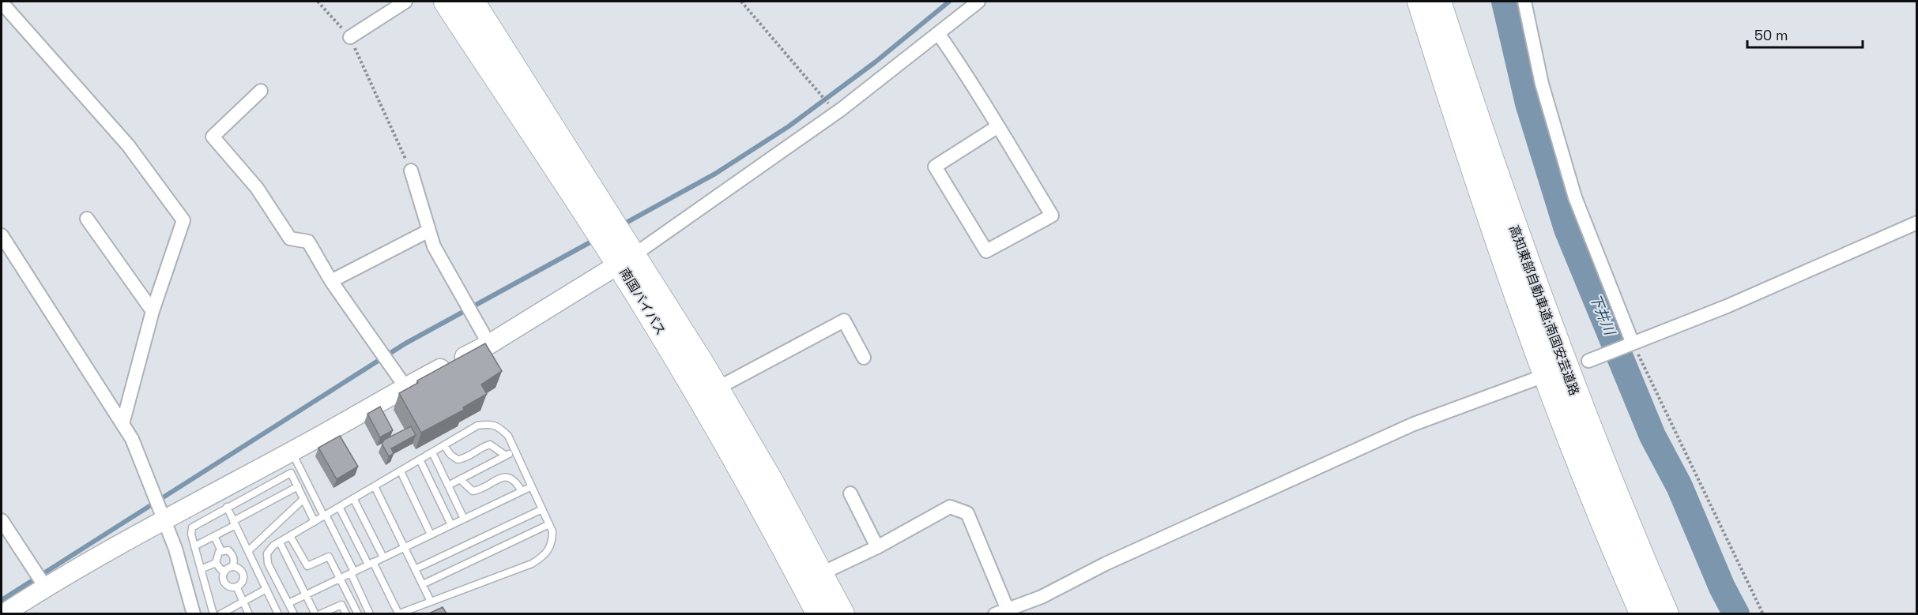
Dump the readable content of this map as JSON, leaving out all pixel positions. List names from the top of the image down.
{
  "streets": {
    "highway": ["南国バイパス", "高知東部自動車道;南国安芸道路"]
  },
  "water": ["下井川"],
  "scale_bar": "50 m"
}
